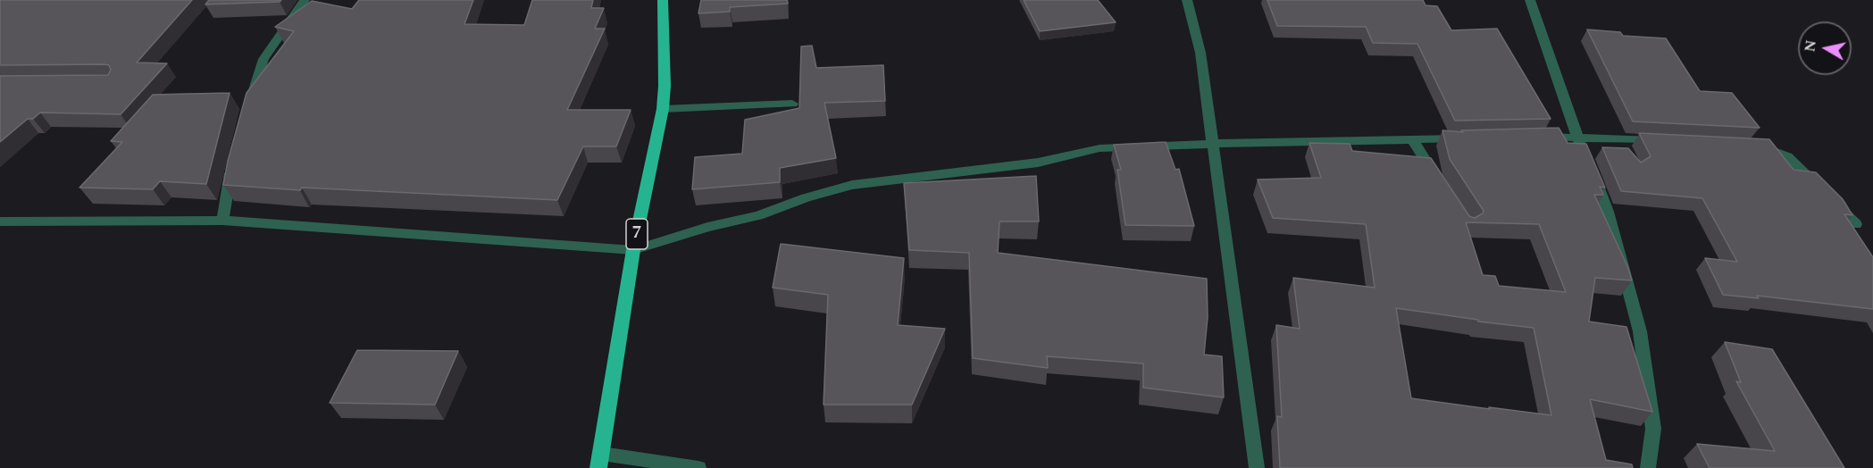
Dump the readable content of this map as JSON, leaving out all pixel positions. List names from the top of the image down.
{
  "streets": {
    "highway": ["7"]
  },
  "north": "left"
}
